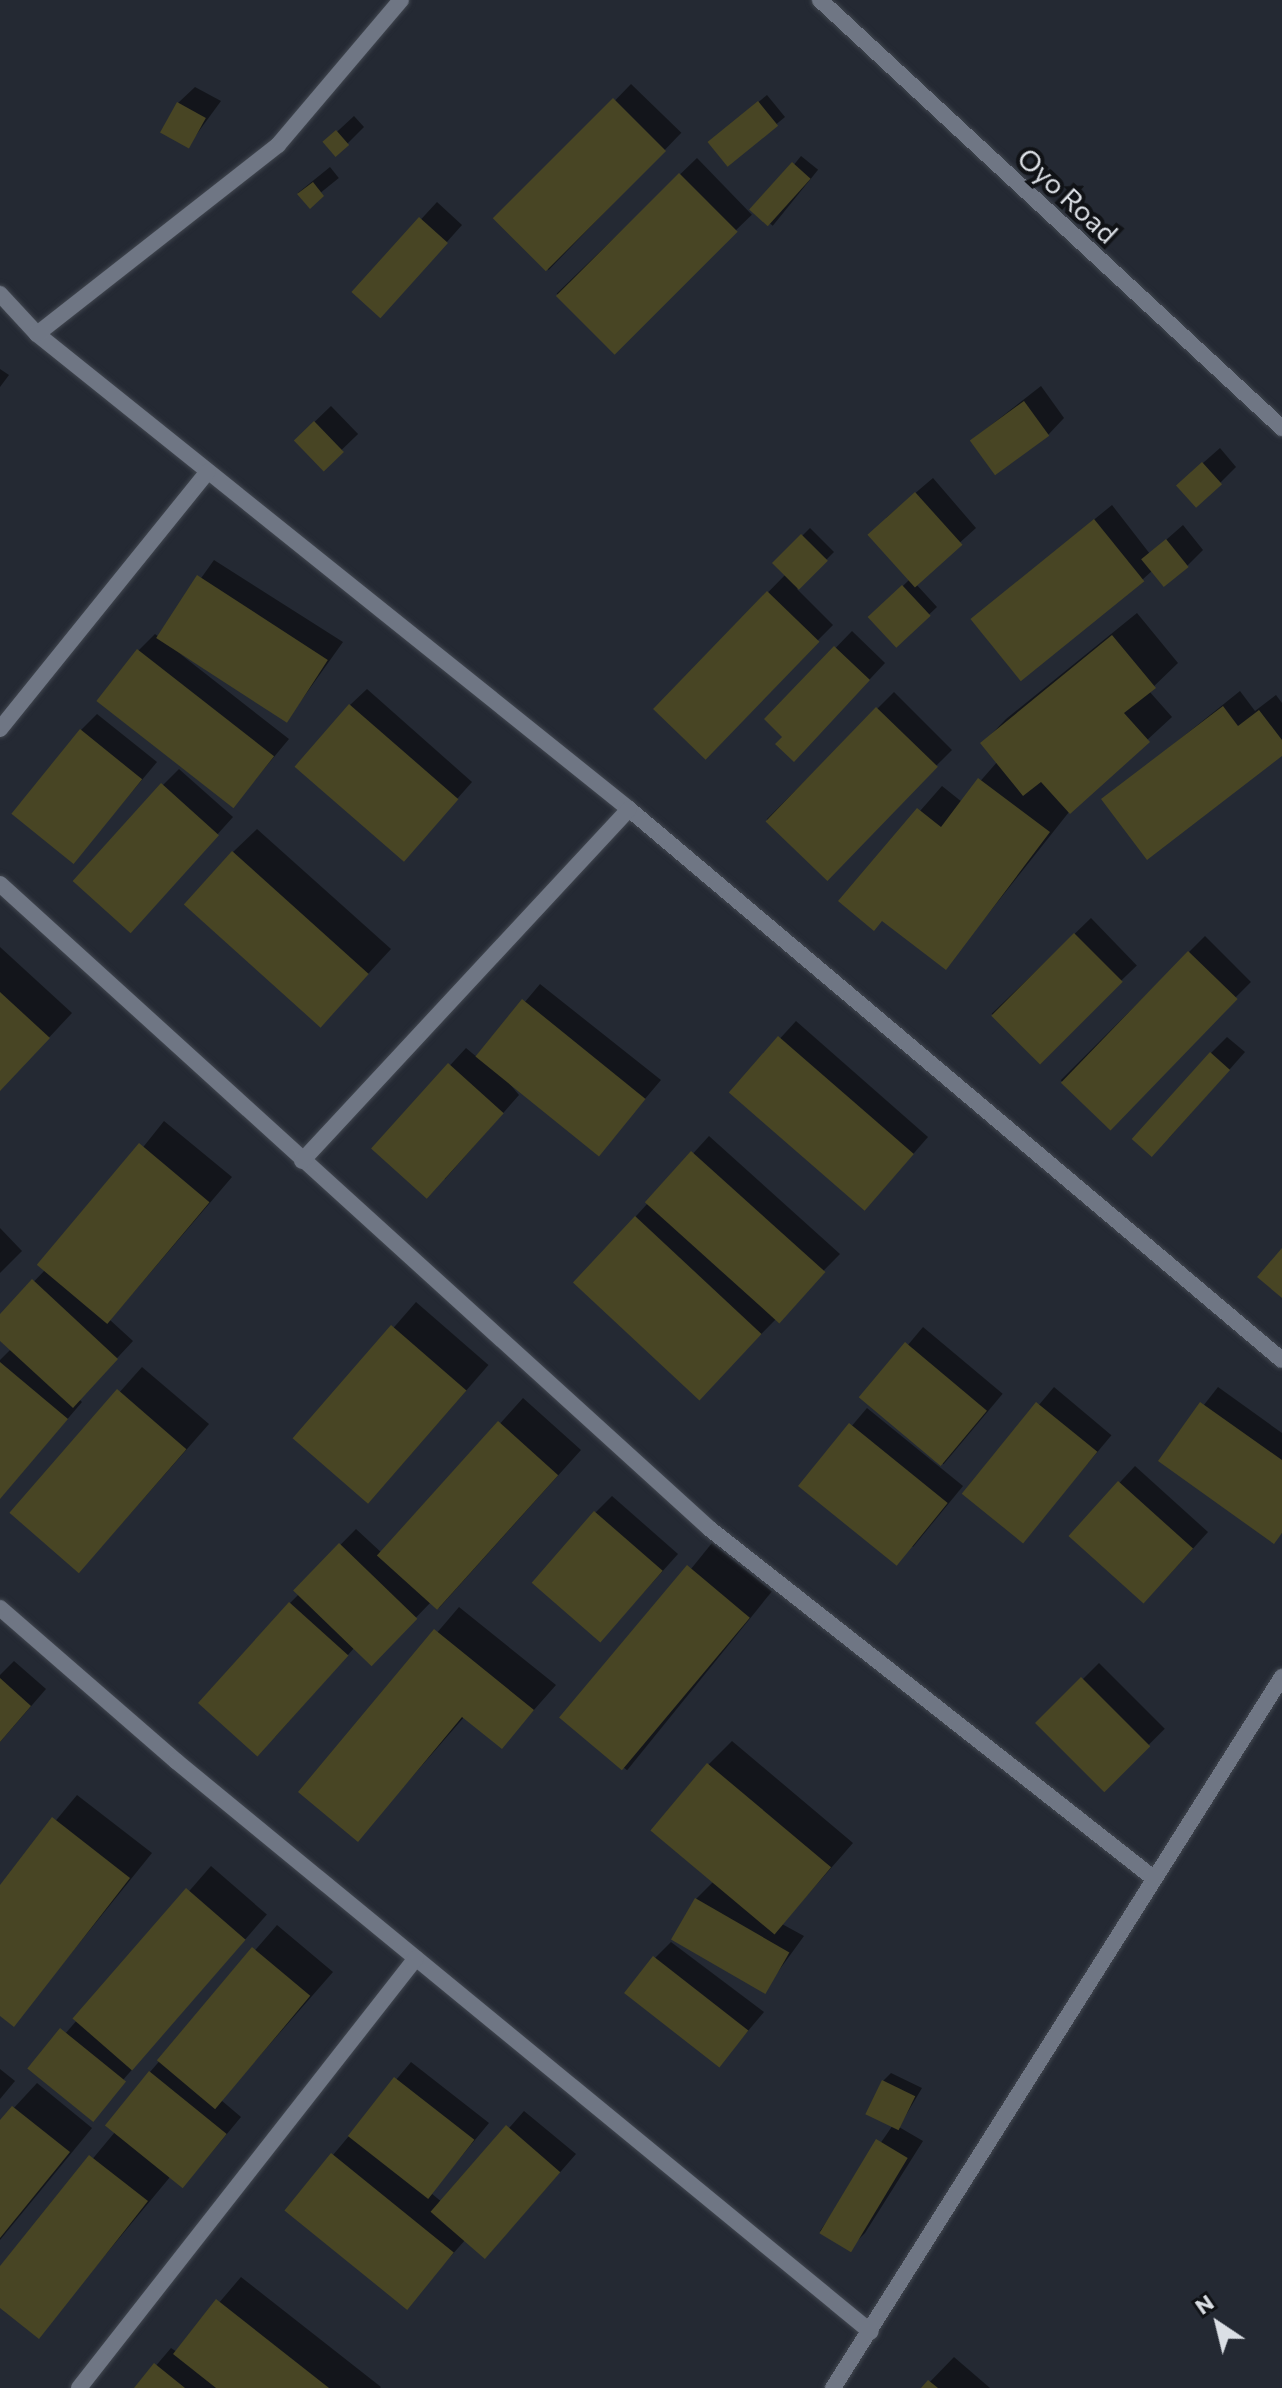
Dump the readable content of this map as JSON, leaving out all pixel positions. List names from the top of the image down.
{
  "streets": {
    "street": ["Oyo Road"]
  },
  "north": "top left"
}
